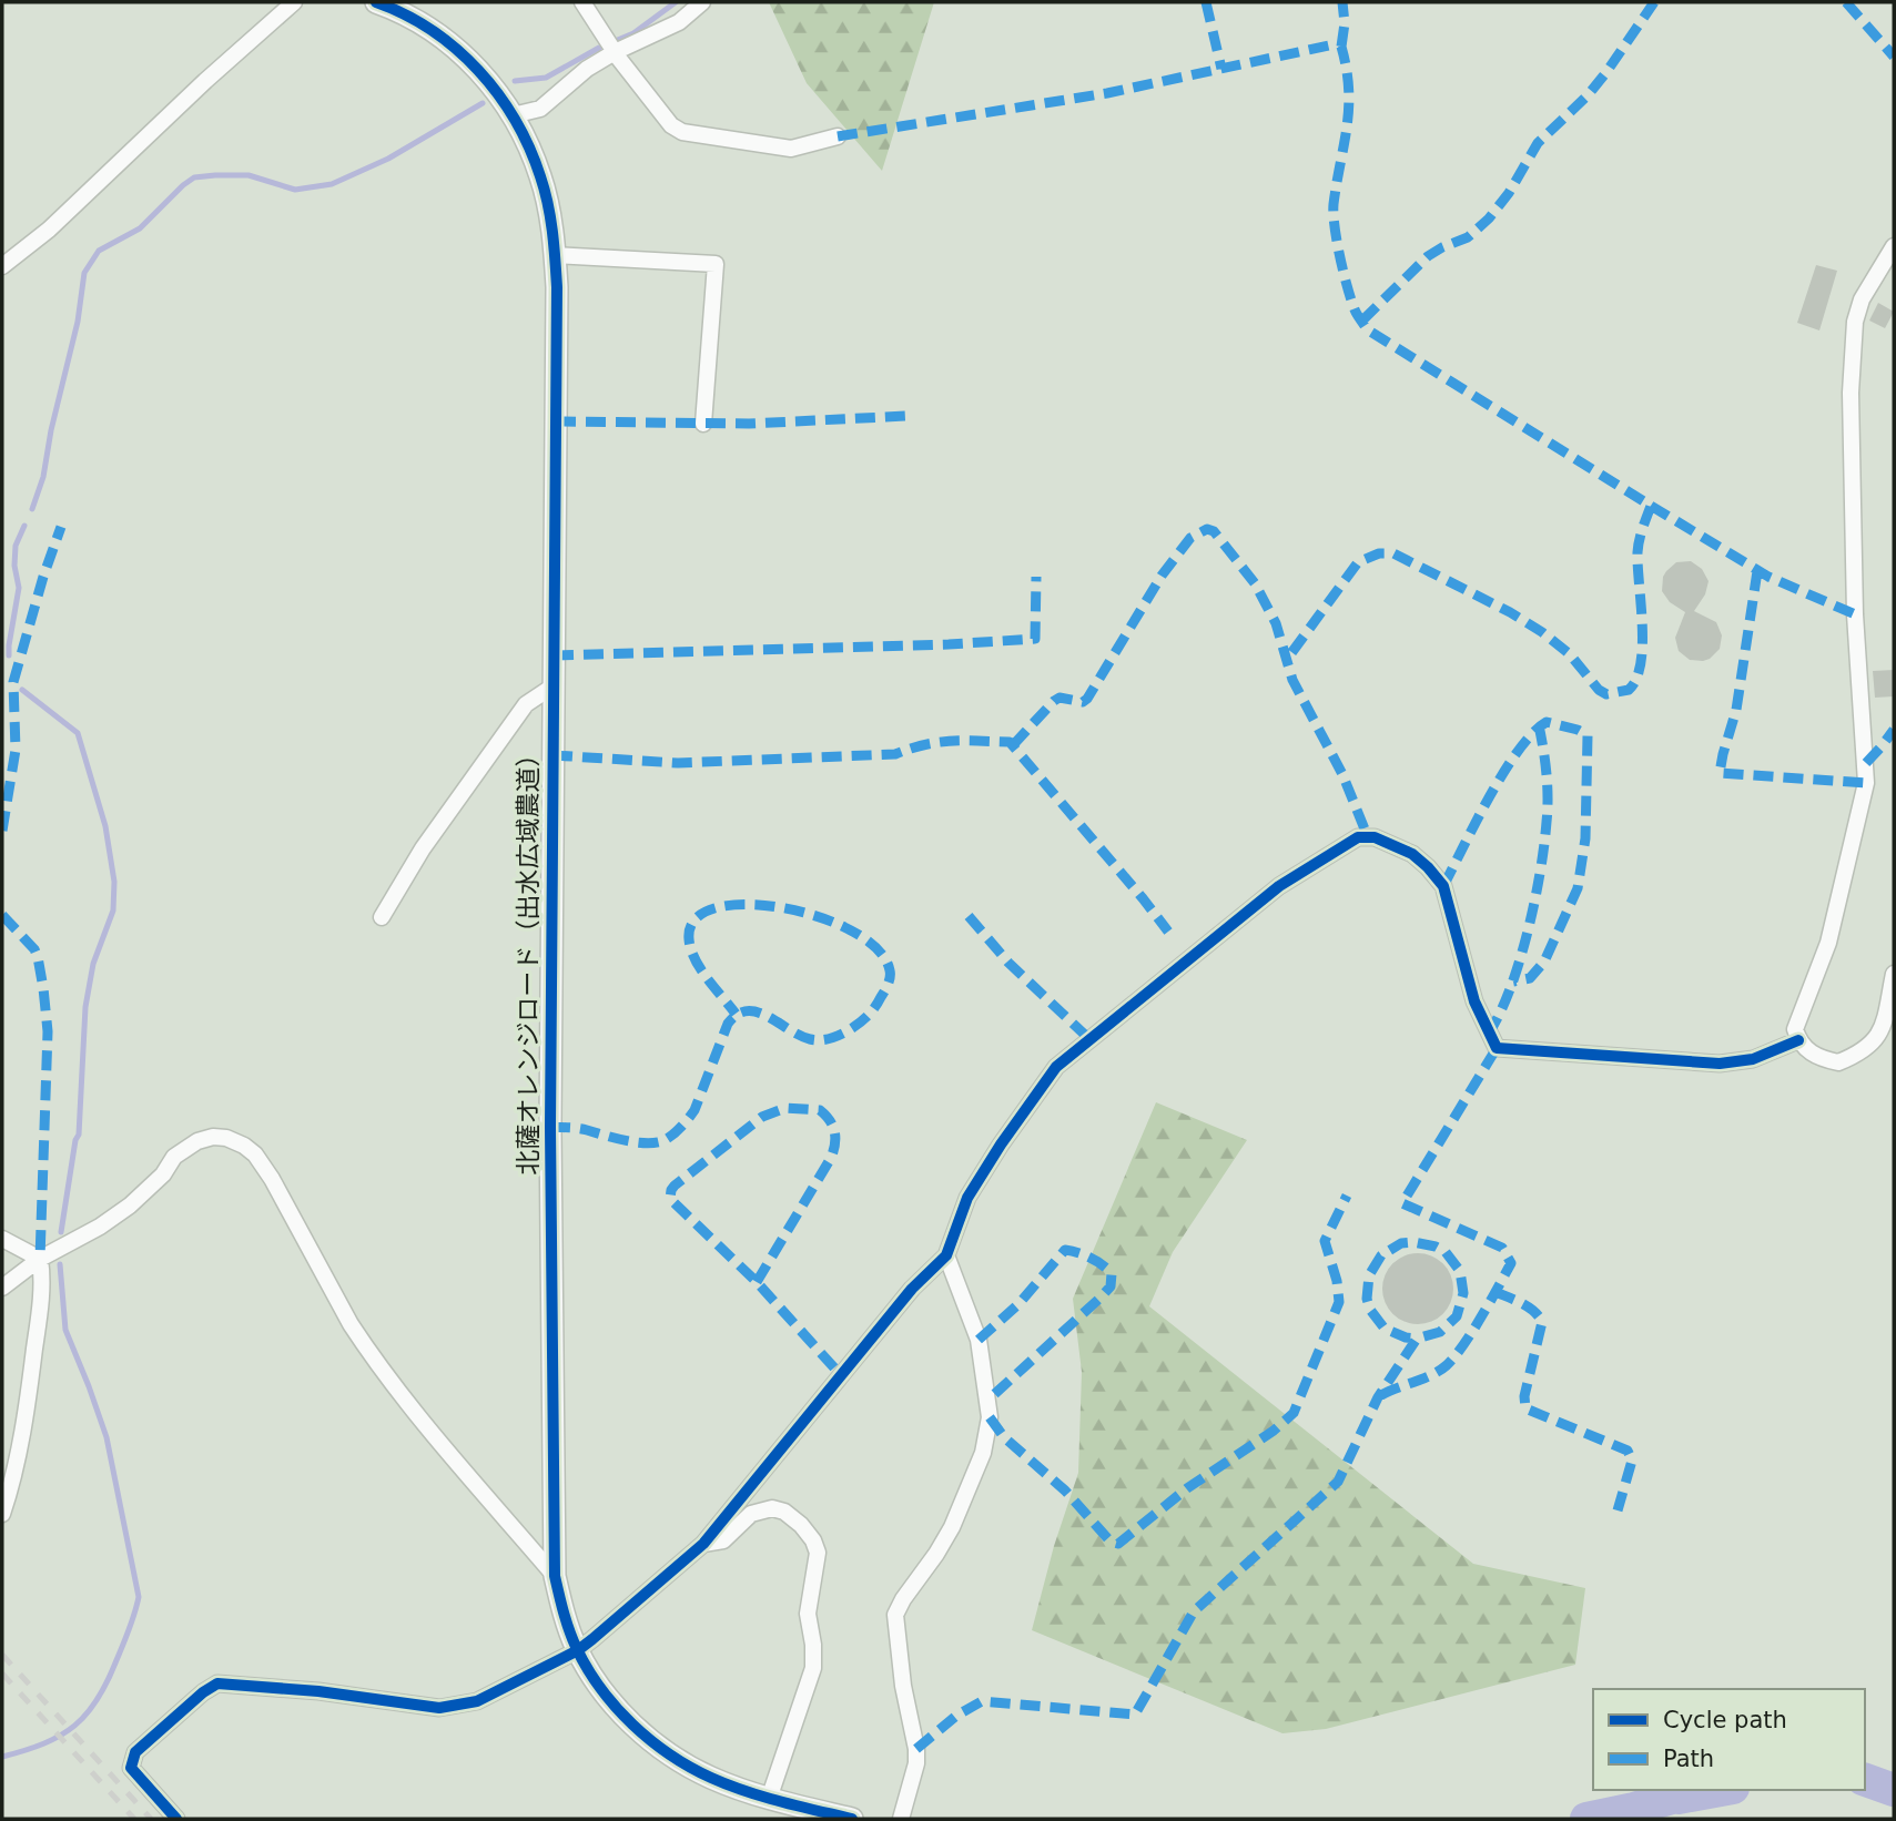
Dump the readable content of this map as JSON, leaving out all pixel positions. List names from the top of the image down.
{
  "streets": {
    "street": ["北薩オレンジロード（出水広域農道）"]
  },
  "legend": ["Cycle path", "Path"]
}
